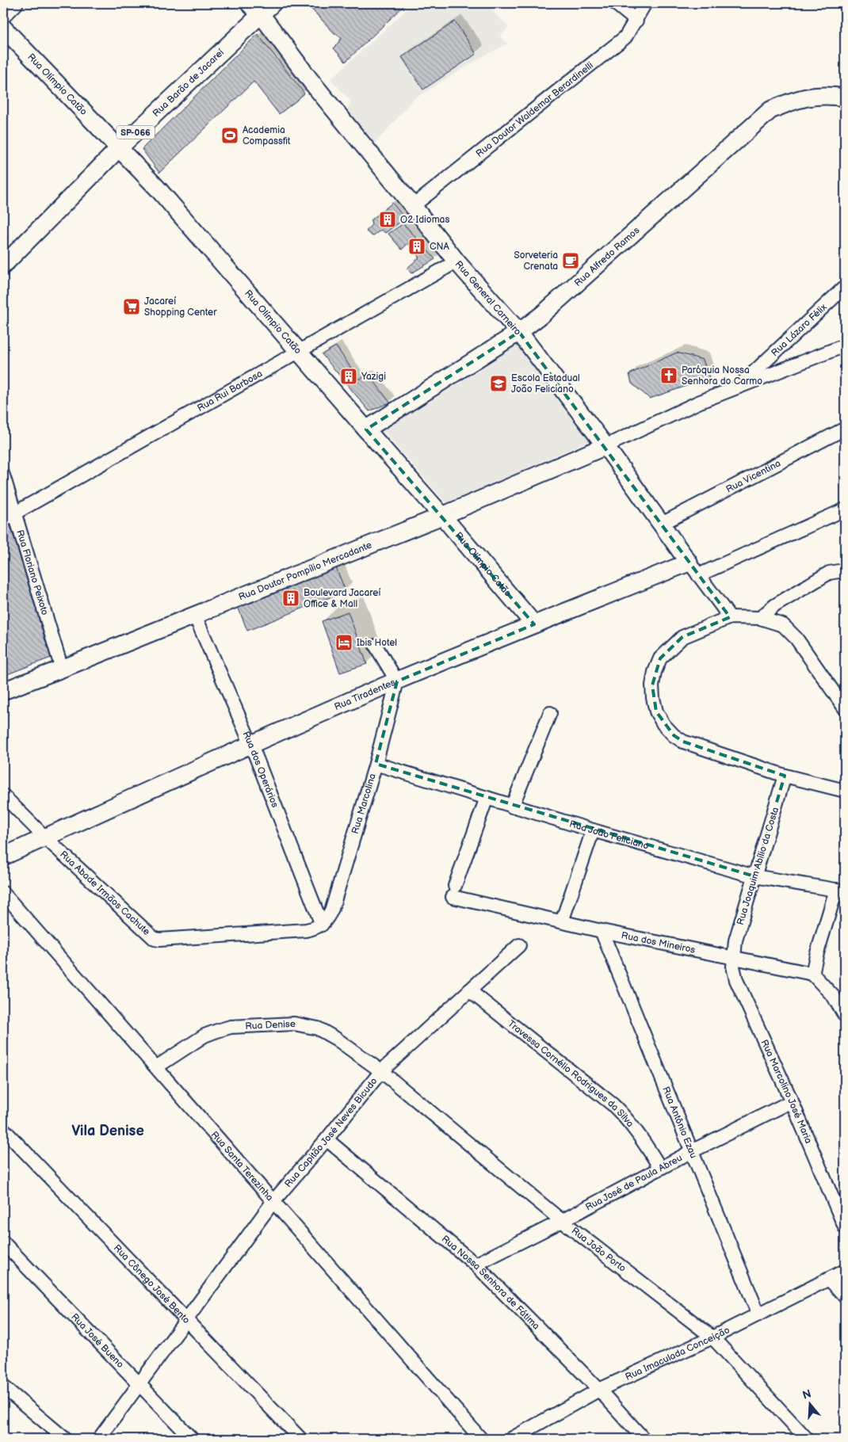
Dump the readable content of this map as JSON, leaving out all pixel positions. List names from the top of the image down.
{
  "streets": {
    "main road": [
      "Rua Barão de Jacareí",
      "Rua Olímpio Catão",
      "SP-066",
      "Rua Alfredo Ramos",
      "Rua General Carneiro",
      "Rua Doutor Pompílio Mercadante",
      "Rua Tiradentes"
    ],
    "street": [
      "Rua Doutor Waldemar Berardinelli",
      "Rua Lázaro Félix",
      "Rua Rui Barbosa",
      "Rua Vicentina",
      "Rua Floriano Peixoto",
      "Rua dos Operários",
      "Rua Marcolina",
      "Rua João Feliciano",
      "Rua Joaquim Abílio da Costa",
      "Rua Abade Irmãos Cachute",
      "Rua dos Mineiros",
      "Rua Denise",
      "Travessa Cornélio Rodrigues da Silva",
      "Rua Marcolino José Maria",
      "Rua Antônio Ezau",
      "Rua Capitão José Neves Bicudo",
      "Rua Santa Terezinha",
      "Rua José de Paula Abreu",
      "Rua João Porto",
      "Rua Nossa Senhora de Fátima",
      "Rua Cônego José Bento",
      "Rua José Bueno",
      "Rua Imaculada Conceição"
    ]
  },
  "crossings": [
    ["Rua Barão de Jacareí", "Rua Olímpio Catão"],
    ["Rua Barão de Jacareí", "Rua General Carneiro"],
    ["Rua Olímpio Catão", "Rua Alfredo Ramos"],
    ["Rua Olímpio Catão", "Rua Rui Barbosa"],
    ["Rua Olímpio Catão", "Rua Doutor Pompílio Mercadante"],
    ["Rua Olímpio Catão", "Rua Tiradentes"],
    ["Rua Doutor Waldemar Berardinelli", "Rua General Carneiro"],
    ["Rua Alfredo Ramos", "Rua General Carneiro"],
    ["Rua General Carneiro", "Rua Rui Barbosa"],
    ["Rua General Carneiro", "Rua Vicentina"],
    ["Rua General Carneiro", "Rua Doutor Pompílio Mercadante"],
    ["Rua General Carneiro", "Rua Tiradentes"],
    ["Rua Rui Barbosa", "Rua Floriano Peixoto"],
    ["Rua Doutor Pompílio Mercadante", "Rua Floriano Peixoto"],
    ["Rua Doutor Pompílio Mercadante", "Rua dos Operários"],
    ["Rua Tiradentes", "Rua dos Operários"],
    ["Rua Tiradentes", "Rua Marcolina"],
    ["Rua Tiradentes", "Rua Abade Irmãos Cachute"],
    ["Rua dos Operários", "Rua Marcolina"],
    ["Rua dos Operários", "Rua Abade Irmãos Cachute"],
    ["Rua Marcolina", "Rua João Feliciano"],
    ["Rua Marcolina", "Rua Abade Irmãos Cachute"],
    ["Rua João Feliciano", "Rua Joaquim Abílio da Costa"],
    ["Rua João Feliciano", "Rua dos Mineiros"],
    ["Rua Joaquim Abílio da Costa", "Rua dos Mineiros"],
    ["Rua Joaquim Abílio da Costa", "Rua Marcolino José Maria"],
    ["Rua dos Mineiros", "Rua Marcolino José Maria"],
    ["Rua dos Mineiros", "Rua Antônio Ezau"],
    ["Rua Denise", "Rua Capitão José Neves Bicudo"],
    ["Rua Denise", "Rua Santa Terezinha"],
    ["Rua Denise", "Rua João Porto"],
    ["Travessa Cornélio Rodrigues da Silva", "Rua Capitão José Neves Bicudo"],
    ["Travessa Cornélio Rodrigues da Silva", "Rua José de Paula Abreu"],
    ["Rua Marcolino José Maria", "Rua José de Paula Abreu"],
    ["Rua Antônio Ezau", "Rua José de Paula Abreu"],
    ["Rua Antônio Ezau", "Rua Imaculada Conceição"],
    ["Rua Capitão José Neves Bicudo", "Rua Santa Terezinha"],
    ["Rua Capitão José Neves Bicudo", "Rua João Porto"],
    ["Rua Capitão José Neves Bicudo", "Rua Nossa Senhora de Fátima"],
    ["Rua Capitão José Neves Bicudo", "Rua Cônego José Bento"],
    ["Rua Capitão José Neves Bicudo", "Rua José Bueno"],
    ["Rua José de Paula Abreu", "Rua João Porto"],
    ["Rua José de Paula Abreu", "Rua Nossa Senhora de Fátima"],
    ["Rua João Porto", "Rua Imaculada Conceição"],
    ["Rua Nossa Senhora de Fátima", "Rua Imaculada Conceição"]
  ],
  "districts": ["Vila Denise"],
  "places": {
    "sports": ["Academia Compassfit"],
    "building": [
      "O2 Idiomas",
      "CNA",
      "Yazigi",
      "Boulevard Jacareí Office & Mall"
    ],
    "cafe": ["Sorveteria Crenata"],
    "supermarket": ["Jacareí Shopping Center"],
    "church": ["Paróquia Nossa Senhora do Carmo"],
    "school or university": ["Escola Estadual João Feliciano"],
    "hotel": ["Ibis Hotel"]
  },
  "north": "top"
}
